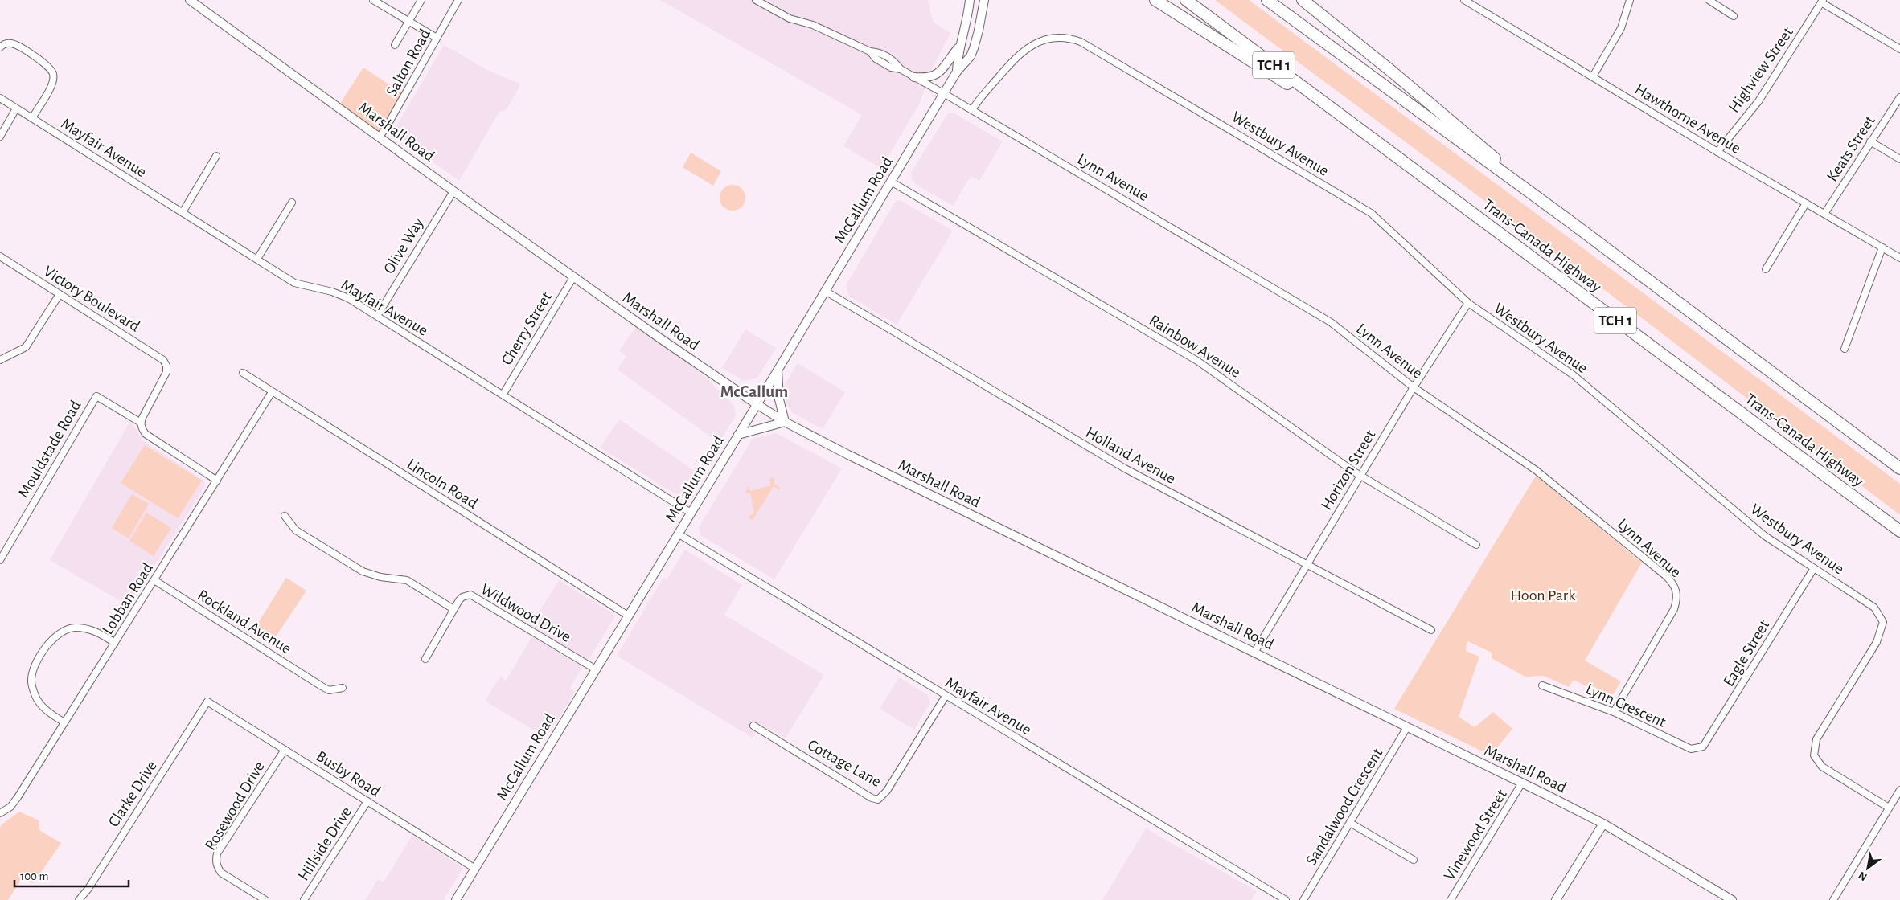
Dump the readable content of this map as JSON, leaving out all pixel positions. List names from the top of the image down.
{
  "streets": {
    "highway": ["TCH 1", "Trans-Canada Highway"],
    "main road": ["Marshall Road", "McCallum Road"],
    "street": [
      "Salton Road",
      "Highview Street",
      "Hawthorne Avenue",
      "Westbury Avenue",
      "Mayfair Avenue",
      "Keats Street",
      "Lynn Avenue",
      "Olive Way",
      "Victory Boulevard",
      "Cherry Street",
      "Rainbow Avenue",
      "Mouldstade Road",
      "Holland Avenue",
      "Horizon Street",
      "Lincoln Road",
      "Lobban Road",
      "Wildwood Drive",
      "Rockland Avenue",
      "Eagle Street",
      "Lynn Crescent",
      "Cottage Lane",
      "Busby Road",
      "Clarke Drive",
      "Rosewood Drive",
      "Sandalwood Crescent",
      "Vinewood Street",
      "Hillside Drive"
    ]
  },
  "crossings": [
    ["Salton Road", "Marshall Road"],
    ["Highview Street", "Hawthorne Avenue"],
    ["Hawthorne Avenue", "Keats Street"],
    ["Marshall Road", "McCallum Road"],
    ["Marshall Road", "Olive Way"],
    ["Marshall Road", "Cherry Street"],
    ["Marshall Road", "Horizon Street"],
    ["Marshall Road", "Sandalwood Crescent"],
    ["Marshall Road", "Vinewood Street"],
    ["Westbury Avenue", "Lynn Avenue"],
    ["Westbury Avenue", "Horizon Street"],
    ["Westbury Avenue", "Eagle Street"],
    ["Mayfair Avenue", "McCallum Road"],
    ["Mayfair Avenue", "Olive Way"],
    ["Mayfair Avenue", "Cherry Street"],
    ["Mayfair Avenue", "Cottage Lane"],
    ["Lynn Avenue", "McCallum Road"],
    ["Lynn Avenue", "Horizon Street"],
    ["Lynn Avenue", "Lynn Crescent"],
    ["McCallum Road", "Rainbow Avenue"],
    ["McCallum Road", "Holland Avenue"],
    ["McCallum Road", "Lincoln Road"],
    ["McCallum Road", "Wildwood Drive"],
    ["McCallum Road", "Busby Road"],
    ["Victory Boulevard", "Mouldstade Road"],
    ["Rainbow Avenue", "Horizon Street"],
    ["Holland Avenue", "Horizon Street"],
    ["Lincoln Road", "Lobban Road"],
    ["Lobban Road", "Rockland Avenue"],
    ["Eagle Street", "Lynn Crescent"],
    ["Busby Road", "Clarke Drive"],
    ["Busby Road", "Rosewood Drive"],
    ["Busby Road", "Hillside Drive"]
  ],
  "districts": ["McCallum"],
  "parks": ["Hoon Park"],
  "scale_bar": "100 m",
  "north": "bottom left"
}
